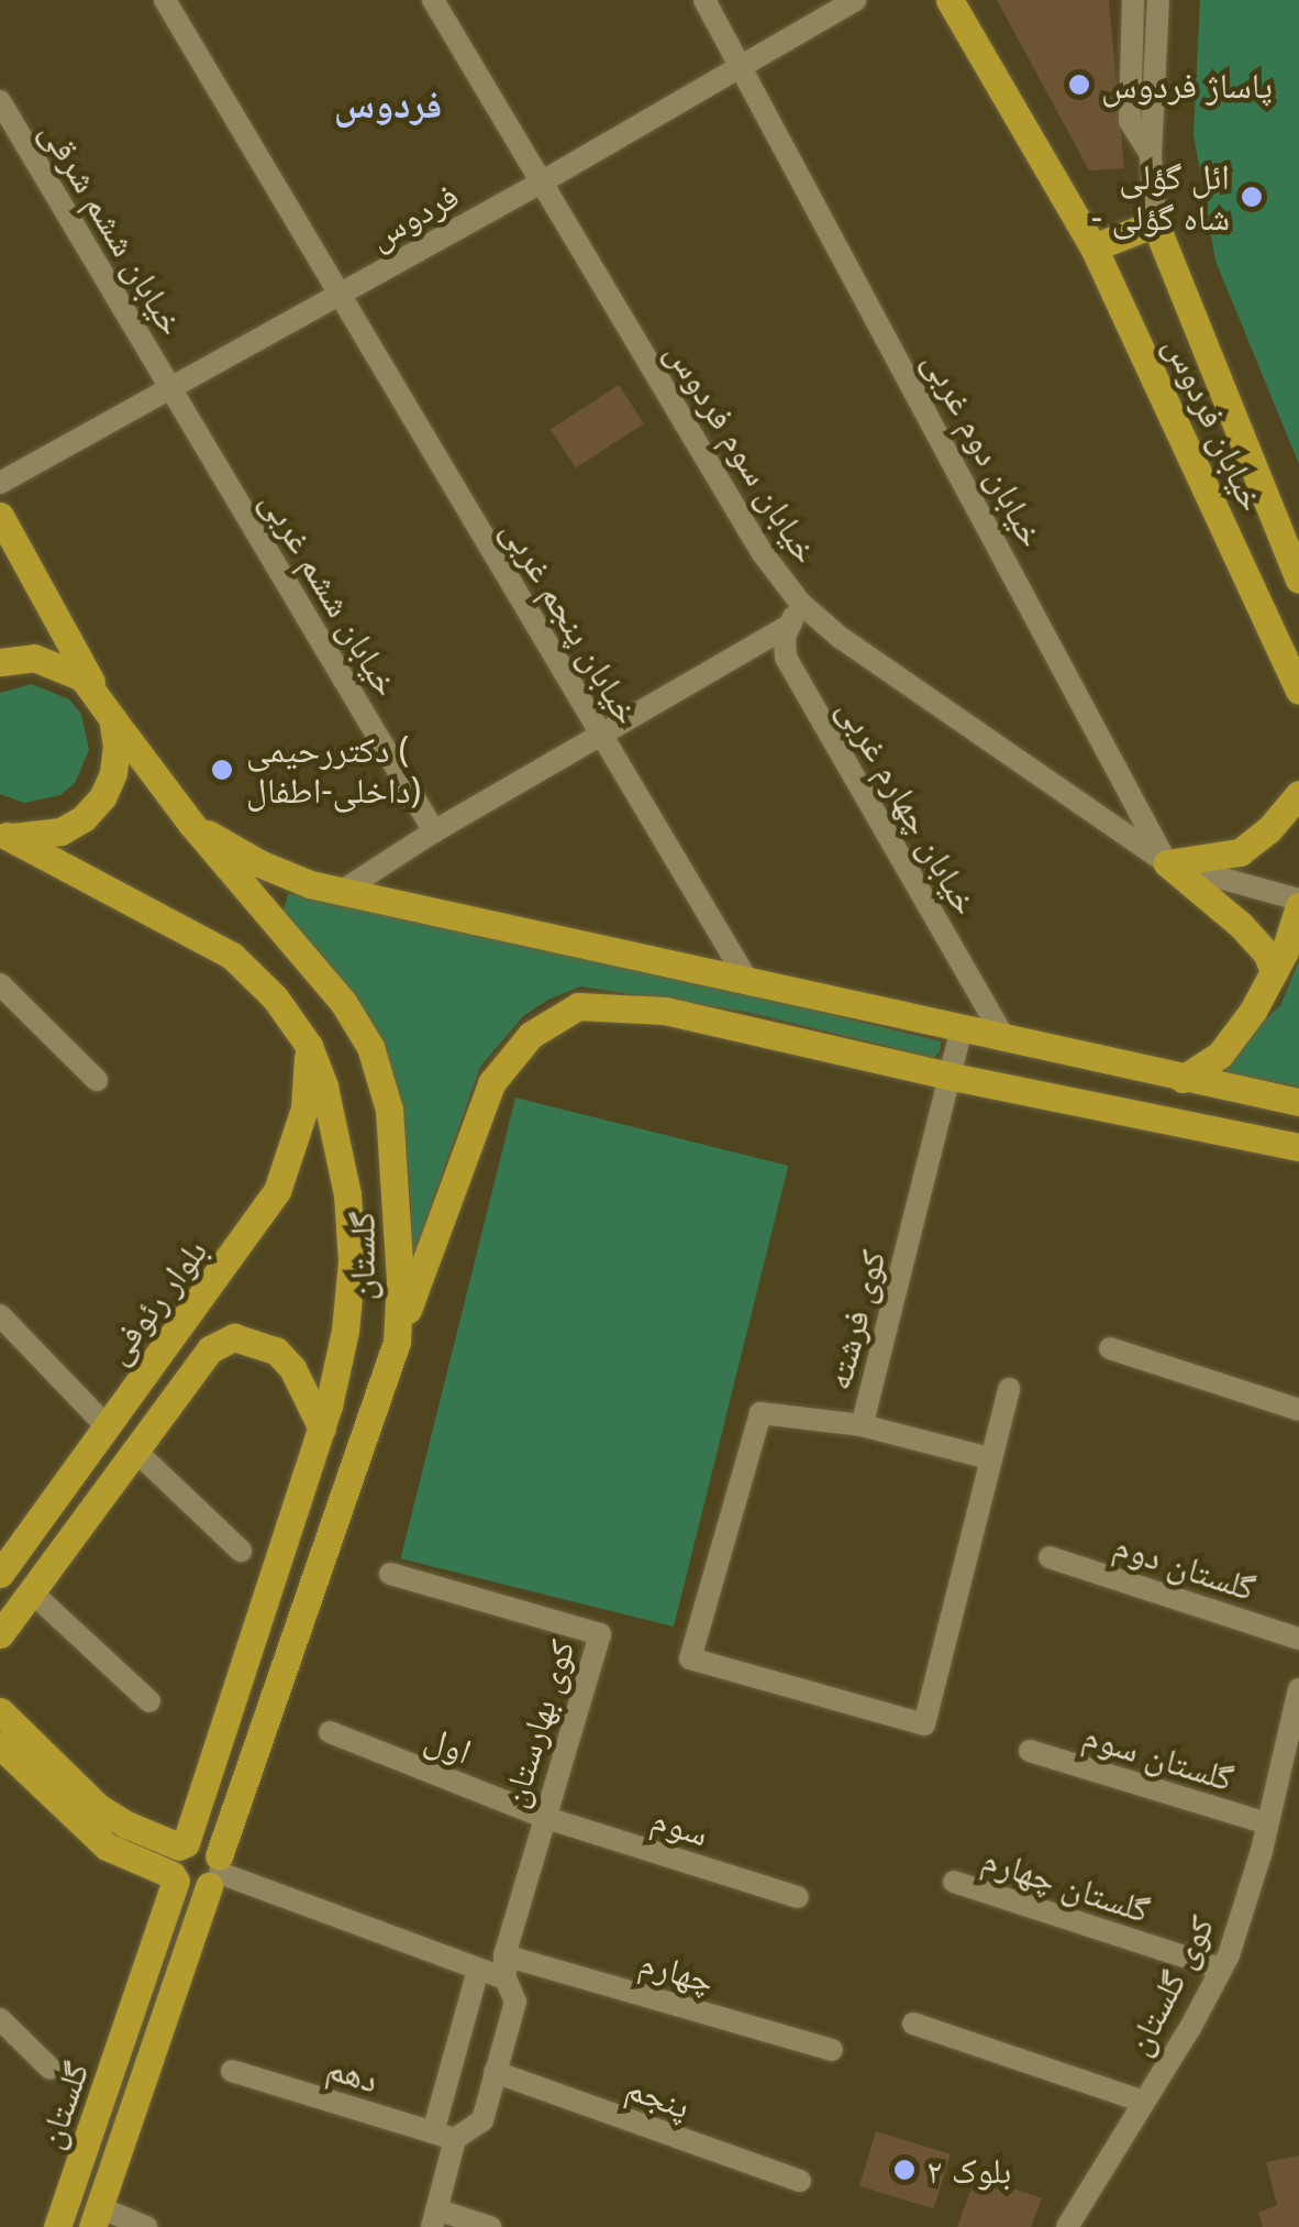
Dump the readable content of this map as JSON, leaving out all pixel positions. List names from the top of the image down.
{
  "streets": {
    "main road": ["خیابان فردوس", "گلستان", "بلوار رئوفی"],
    "street": [
      "فردوس",
      "خیابان ششم شرقی",
      "خیابان دوم غربی",
      "خیابان سوم فردوس",
      "خیابان ششم غربی",
      "خیابان پنجم غربی",
      "خیابان چهارم غربی",
      "کوی فرشته",
      "گلستان دوم",
      "کوی بهارستان",
      "اول",
      "گلستان سوم",
      "سوم",
      "گلستان چهارم",
      "چهارم",
      "کوی گلستان",
      "دهم",
      "پنجم"
    ]
  },
  "crossings": [
    ["فردوس", "خیابان ششم شرقی"],
    ["فردوس", "خیابان دوم غربی"],
    ["فردوس", "خیابان سوم فردوس"],
    ["فردوس", "خیابان ششم غربی"],
    ["فردوس", "خیابان پنجم غربی"],
    ["خیابان ششم شرقی", "خیابان ششم غربی"],
    ["خیابان دوم غربی", "خیابان سوم فردوس"],
    ["خیابان سوم فردوس", "خیابان چهارم غربی"],
    ["گلستان", "بلوار رئوفی"],
    ["کوی بهارستان", "اول"],
    ["کوی بهارستان", "سوم"],
    ["کوی بهارستان", "چهارم"],
    ["کوی بهارستان", "دهم"],
    ["کوی بهارستان", "پنجم"],
    ["اول", "سوم"],
    ["گلستان سوم", "کوی گلستان"],
    ["گلستان چهارم", "کوی گلستان"]
  ],
  "districts": ["فردوس"],
  "places": [
    "پاساژ فردوس",
    "ائل گؤلی - شاه گؤلی",
    "دکتررحیمی ( داخلی-اطفال)",
    "بلوک ۲"
  ]
}
